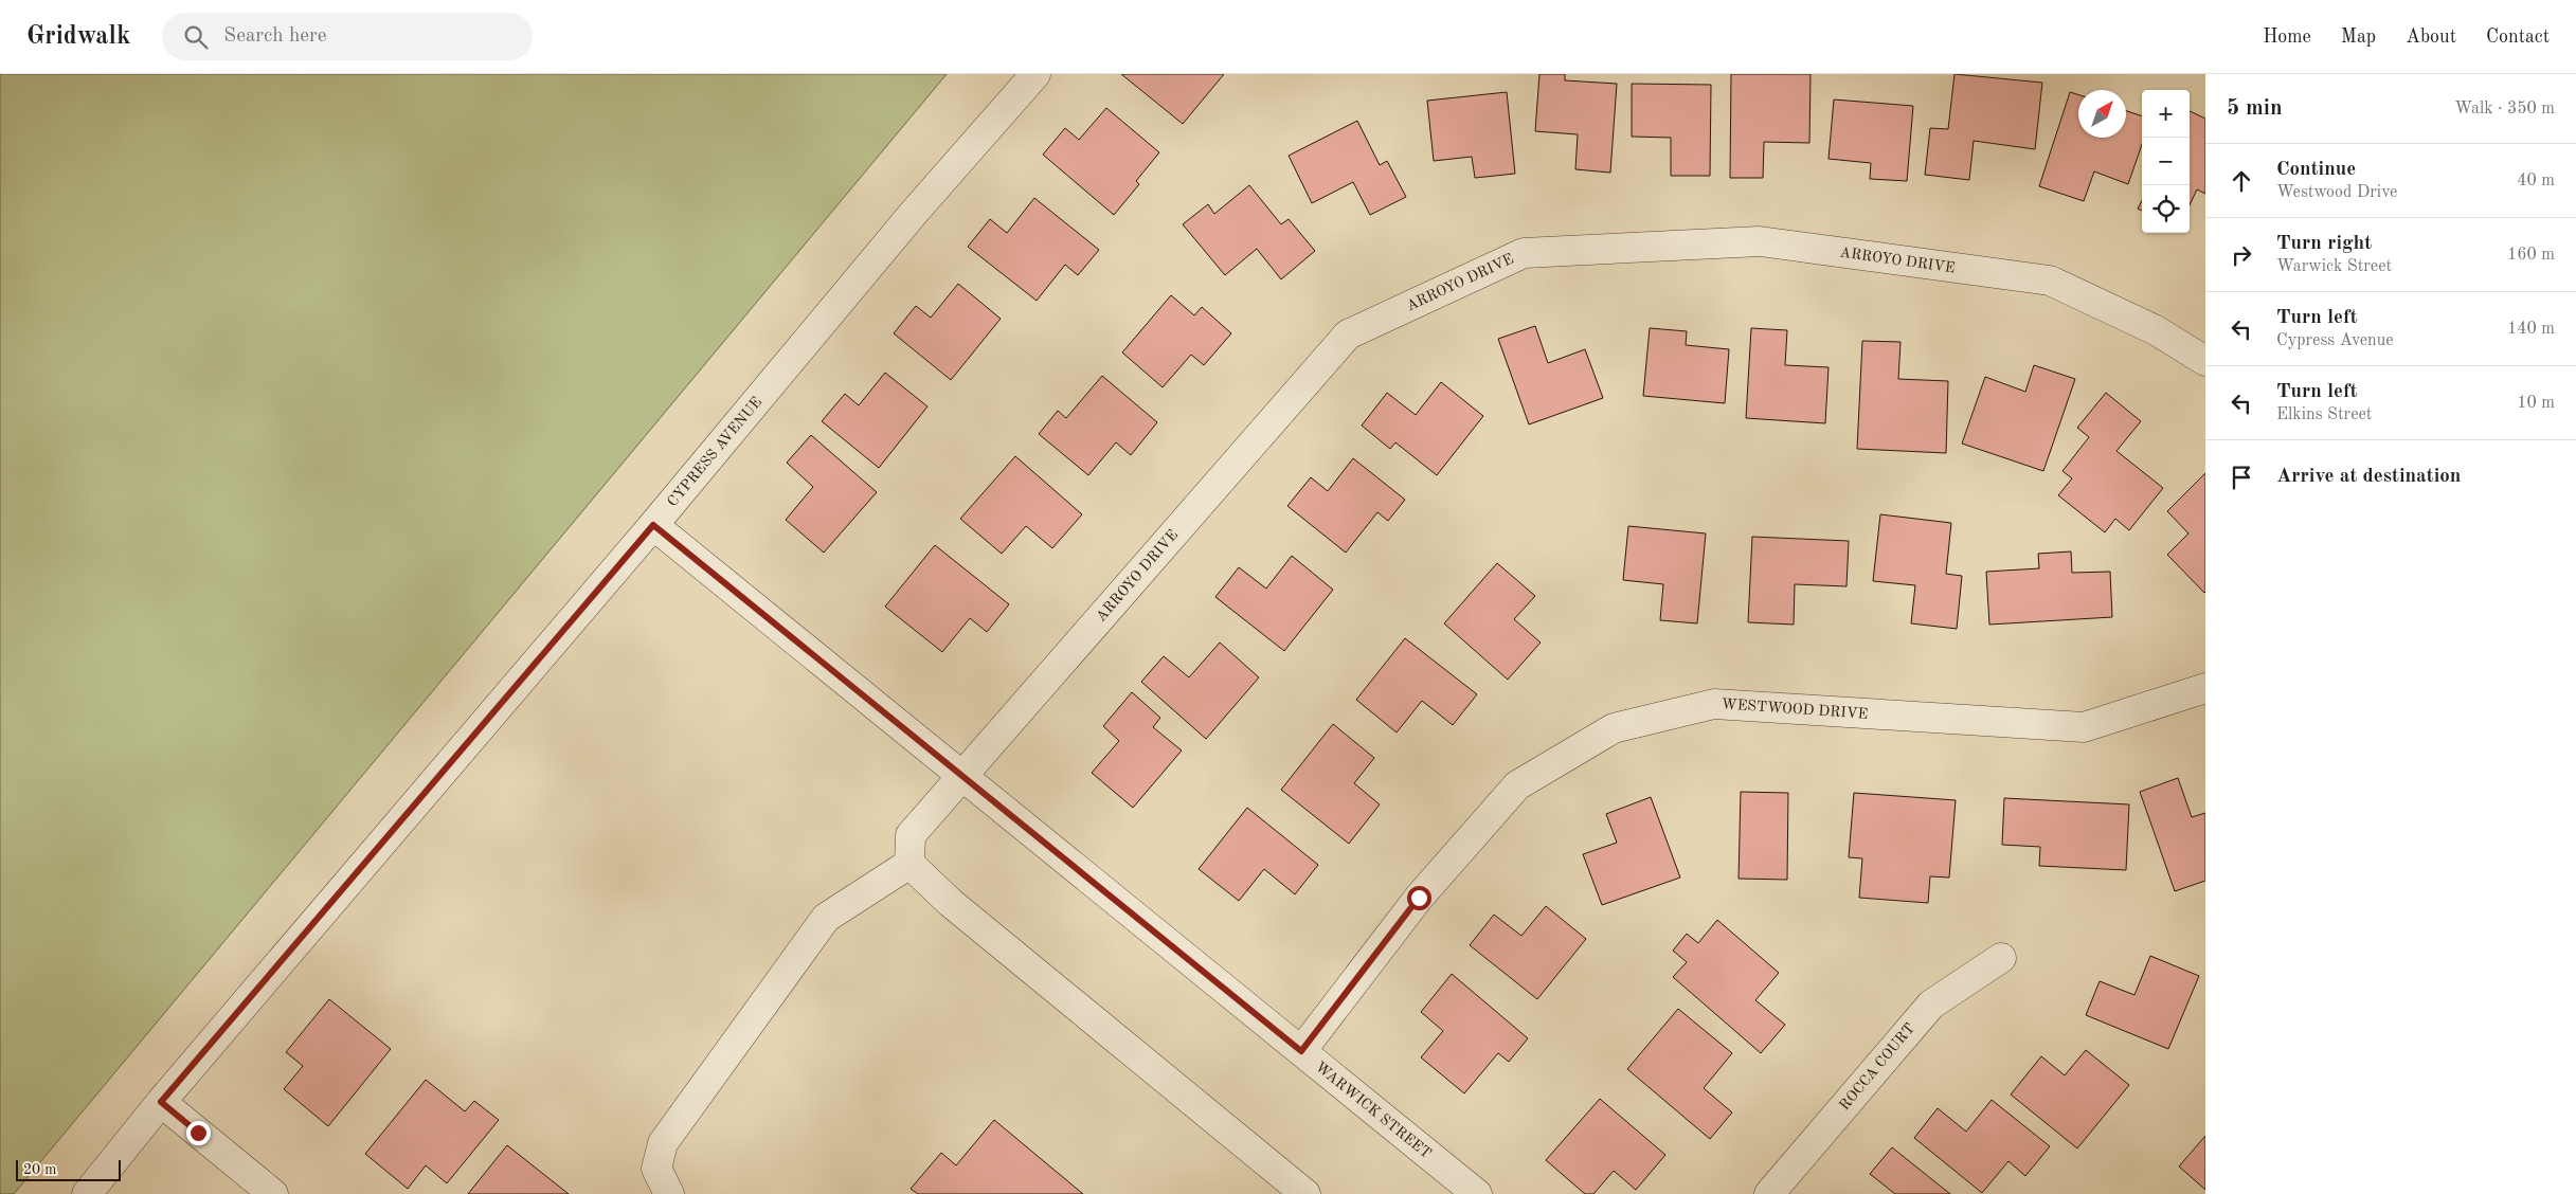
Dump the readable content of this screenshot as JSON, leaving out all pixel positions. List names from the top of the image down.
{
  "streets": {
    "street": [
      "ARROYO DRIVE",
      "CYPRESS AVENUE",
      "WESTWOOD DRIVE",
      "ROCCA COURT",
      "WARWICK STREET"
    ]
  },
  "crossings": [
    ["ARROYO DRIVE", "WARWICK STREET"],
    ["CYPRESS AVENUE", "WARWICK STREET"],
    ["WESTWOOD DRIVE", "WARWICK STREET"]
  ],
  "scale_bar": "20 m",
  "north": "top right",
  "page": {
    "header": "Gridwalk",
    "search": "Search here",
    "nav": [
      "Home",
      "Map",
      "About",
      "Contact"
    ],
    "heading": ["5 min", "Walk · 350 m"],
    "map_buttons": ["+", "−"],
    "list": [
      ["Continue", "Westwood Drive", "40 m"],
      ["Turn right", "Warwick Street", "160 m"],
      ["Turn left", "Cypress Avenue", "140 m"],
      ["Turn left", "Elkins Street", "10 m"],
      "Arrive at destination"
    ],
    "scale": "20 m"
  }
}
